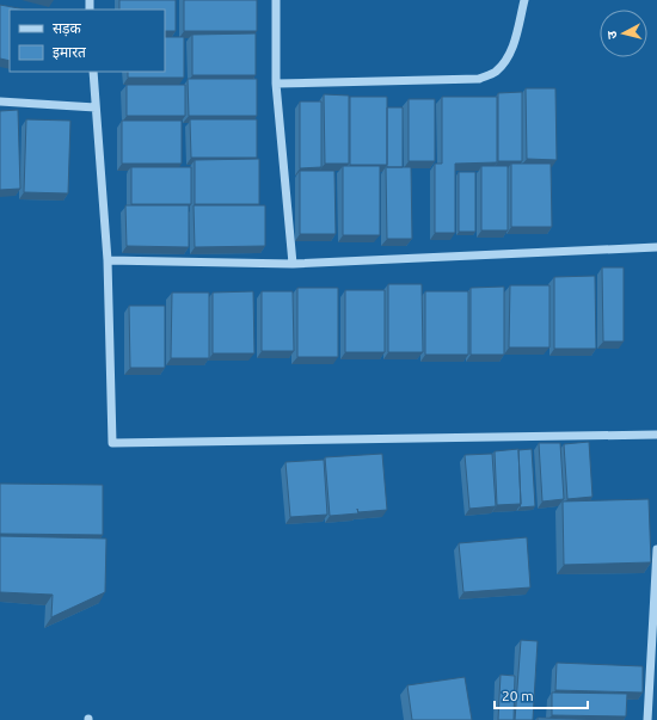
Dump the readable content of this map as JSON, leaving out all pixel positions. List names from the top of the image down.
{
  "legend": ["सड़क", "इमारत"],
  "scale_bar": "20 m",
  "north": "left"
}
